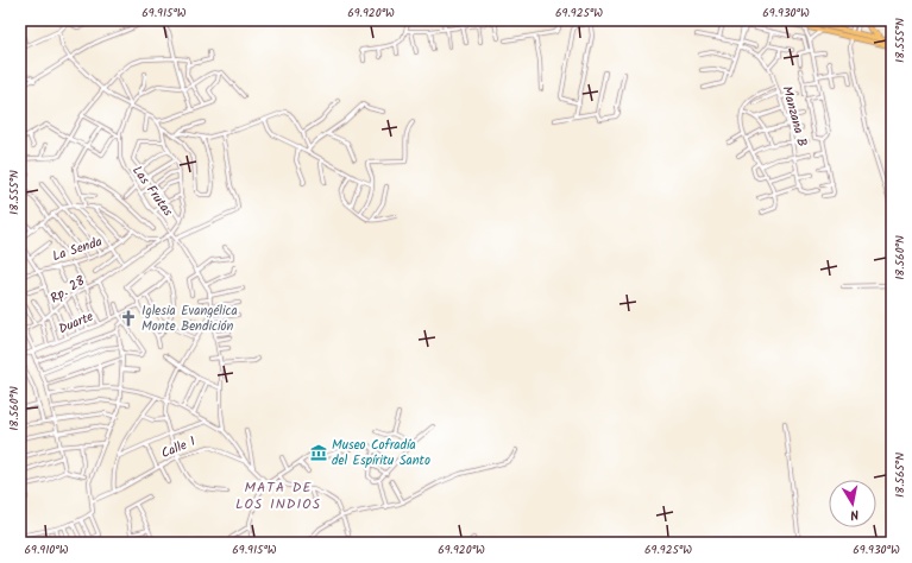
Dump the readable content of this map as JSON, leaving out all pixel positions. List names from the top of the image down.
{
  "streets": {
    "street": [
      "Manzana B",
      "Las Frutas",
      "La Senda",
      "Rp. 28",
      "Duarte",
      "Calle 1"
    ]
  },
  "crossings": [
    ["Las Frutas", "Rp. 28"]
  ],
  "districts": ["MATA DE LOS INDIOS"],
  "places": {
    "church": ["Iglesia Evangélica Monte Bendición"],
    "museum": ["Museo Cofradía del Espíritu Santo"]
  },
  "north": "bottom",
  "coordinates": [
    "69.915°W",
    "69.920°W",
    "69.925°W",
    "69.930°W",
    "18.555°N",
    "18.560°N",
    "18.565°N",
    "69.910°W"
  ]
}
